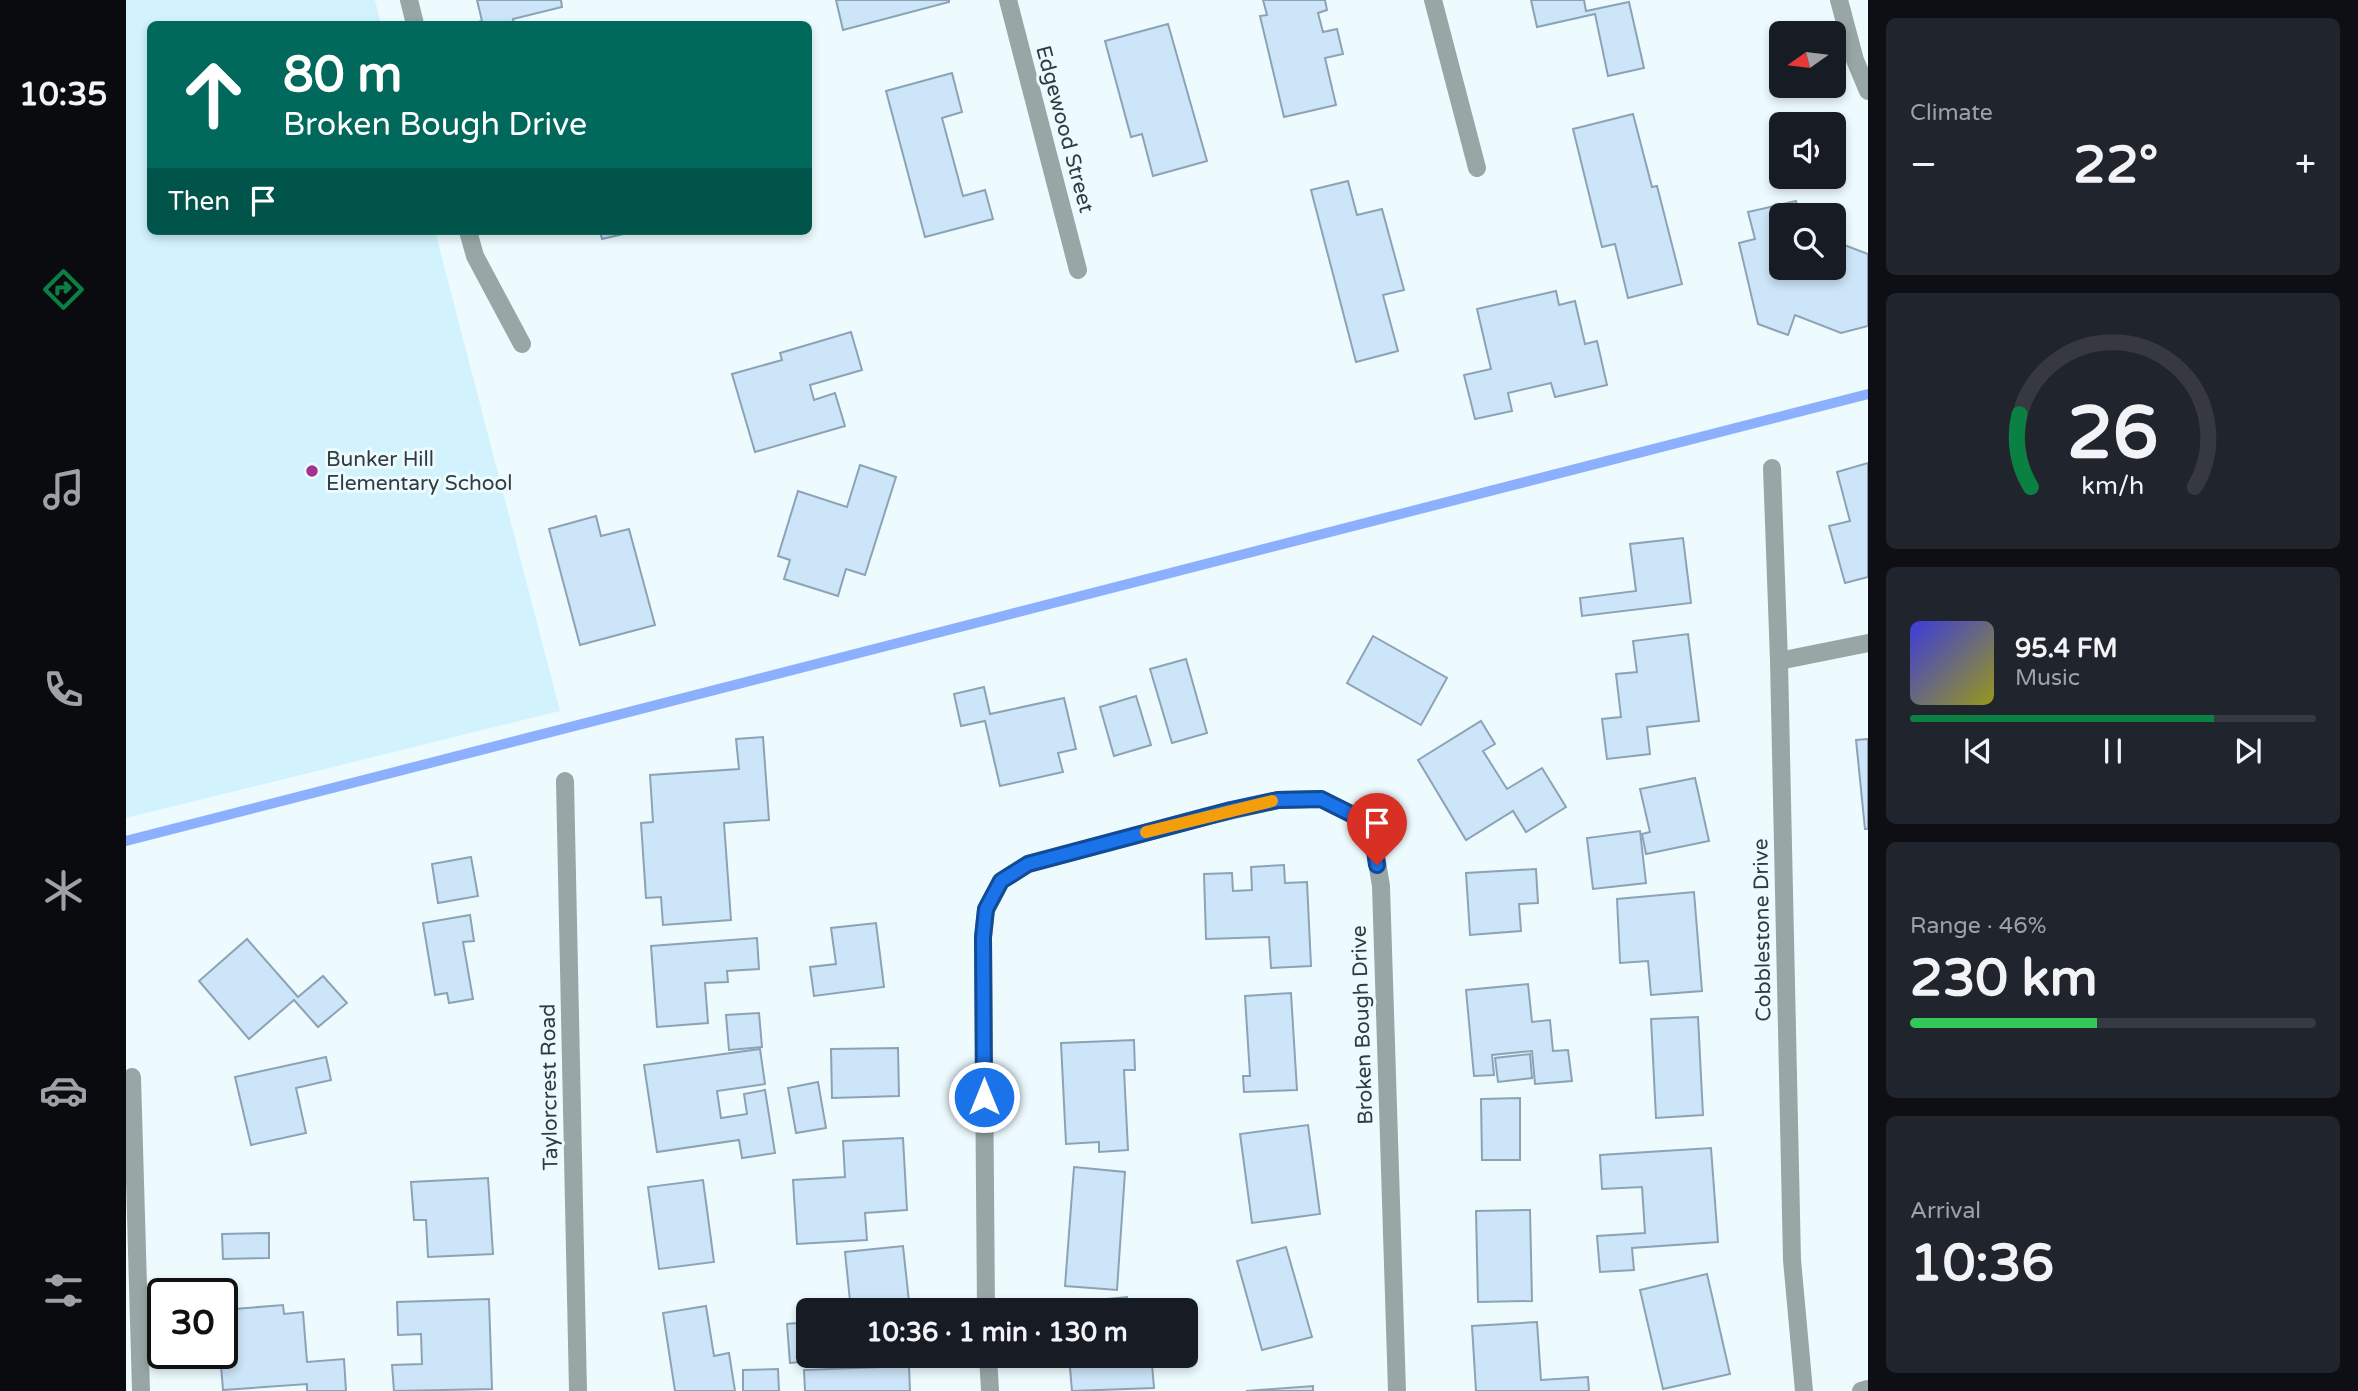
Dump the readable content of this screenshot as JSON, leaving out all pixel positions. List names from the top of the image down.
{
  "streets": {
    "street": [
      "Edgewood Street",
      "Cobblestone Drive",
      "Broken Bough Drive",
      "Taylorcrest Road"
    ]
  },
  "places": ["Bunker Hill Elementary School"],
  "north": "left",
  "page": {
    "tabs": "10:35",
    "tile": [
      "Climate",
      ["Range · 46%", "230 km"],
      ["Arrival", "10:36"]
    ],
    "turn": ["80 m", "Broken Bough Drive"],
    "heat": ["−", "22°", "+"],
    "then": "Then",
    "song": ["95.4 FM", "Music"],
    "limit": "30",
    "trip": "10:36 · 1 min · 130 m",
    "gauge": ["26", "km/h"]
  }
}
